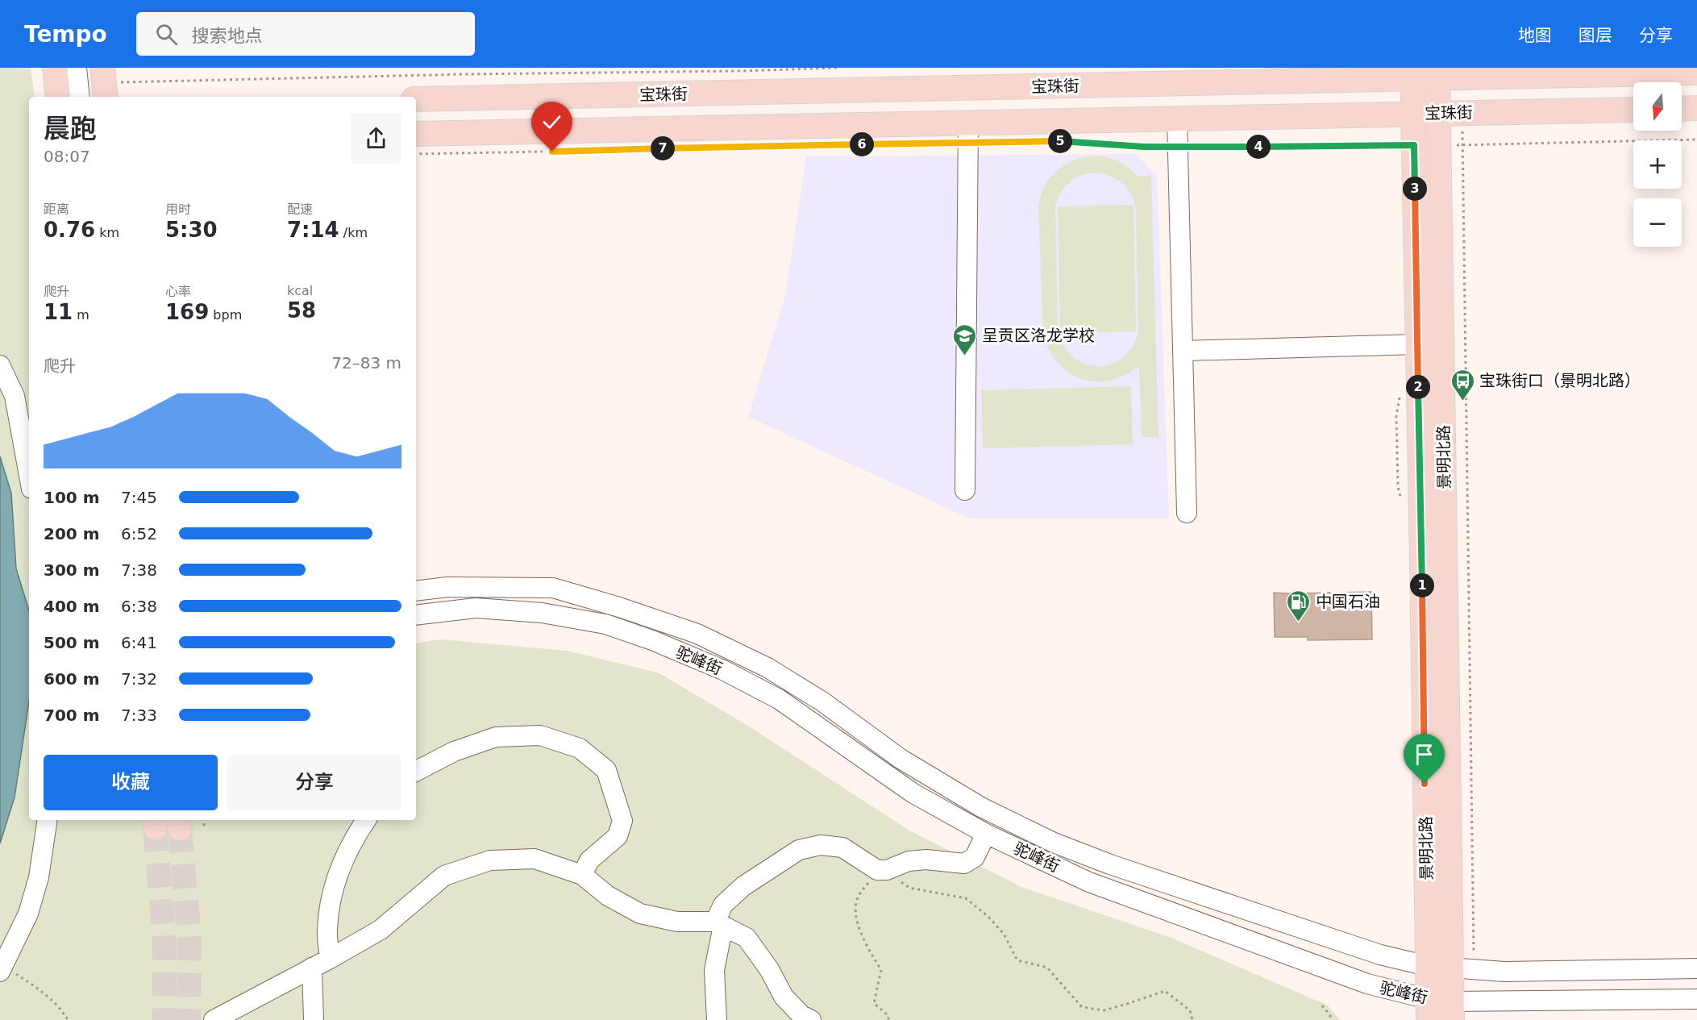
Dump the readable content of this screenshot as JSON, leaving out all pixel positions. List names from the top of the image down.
{
  "streets": {
    "main road": ["宝珠街", "景明北路"],
    "street": ["驼峰街"]
  },
  "crossings": [
    ["宝珠街", "景明北路"],
    ["景明北路", "驼峰街"]
  ],
  "places": {
    "school or university": ["呈贡区洛龙学校"],
    "bus stop": ["宝珠街口（景明北路）"],
    "fuel station": ["中国石油"]
  },
  "north": "bottom",
  "page": {
    "header": "Tempo",
    "search": "搜索地点",
    "nav": ["地图", "图层", "分享"],
    "map_buttons": ["+", "−"],
    "heading": ["晨跑", "08:07"],
    "pins": [
      "5",
      "6",
      "4",
      "7",
      "3",
      "2",
      "1"
    ],
    "stats": [
      ["距离", "0.76 km"],
      ["用时", "5:30"],
      ["配速", "7:14 /km"],
      ["爬升", "11 m"],
      ["心率", "169 bpm"],
      ["kcal", "58"]
    ],
    "chart": ["爬升", "72–83 m"],
    "list": [
      {
        "name": "100 m",
        "note": "7:45"
      },
      {
        "name": "200 m",
        "note": "6:52"
      },
      {
        "name": "300 m",
        "note": "7:38"
      },
      {
        "name": "400 m",
        "note": "6:38"
      },
      {
        "name": "500 m",
        "note": "6:41"
      },
      {
        "name": "600 m",
        "note": "7:32"
      },
      {
        "name": "700 m",
        "note": "7:33"
      }
    ],
    "buttons": ["收藏", "分享"]
  }
}
